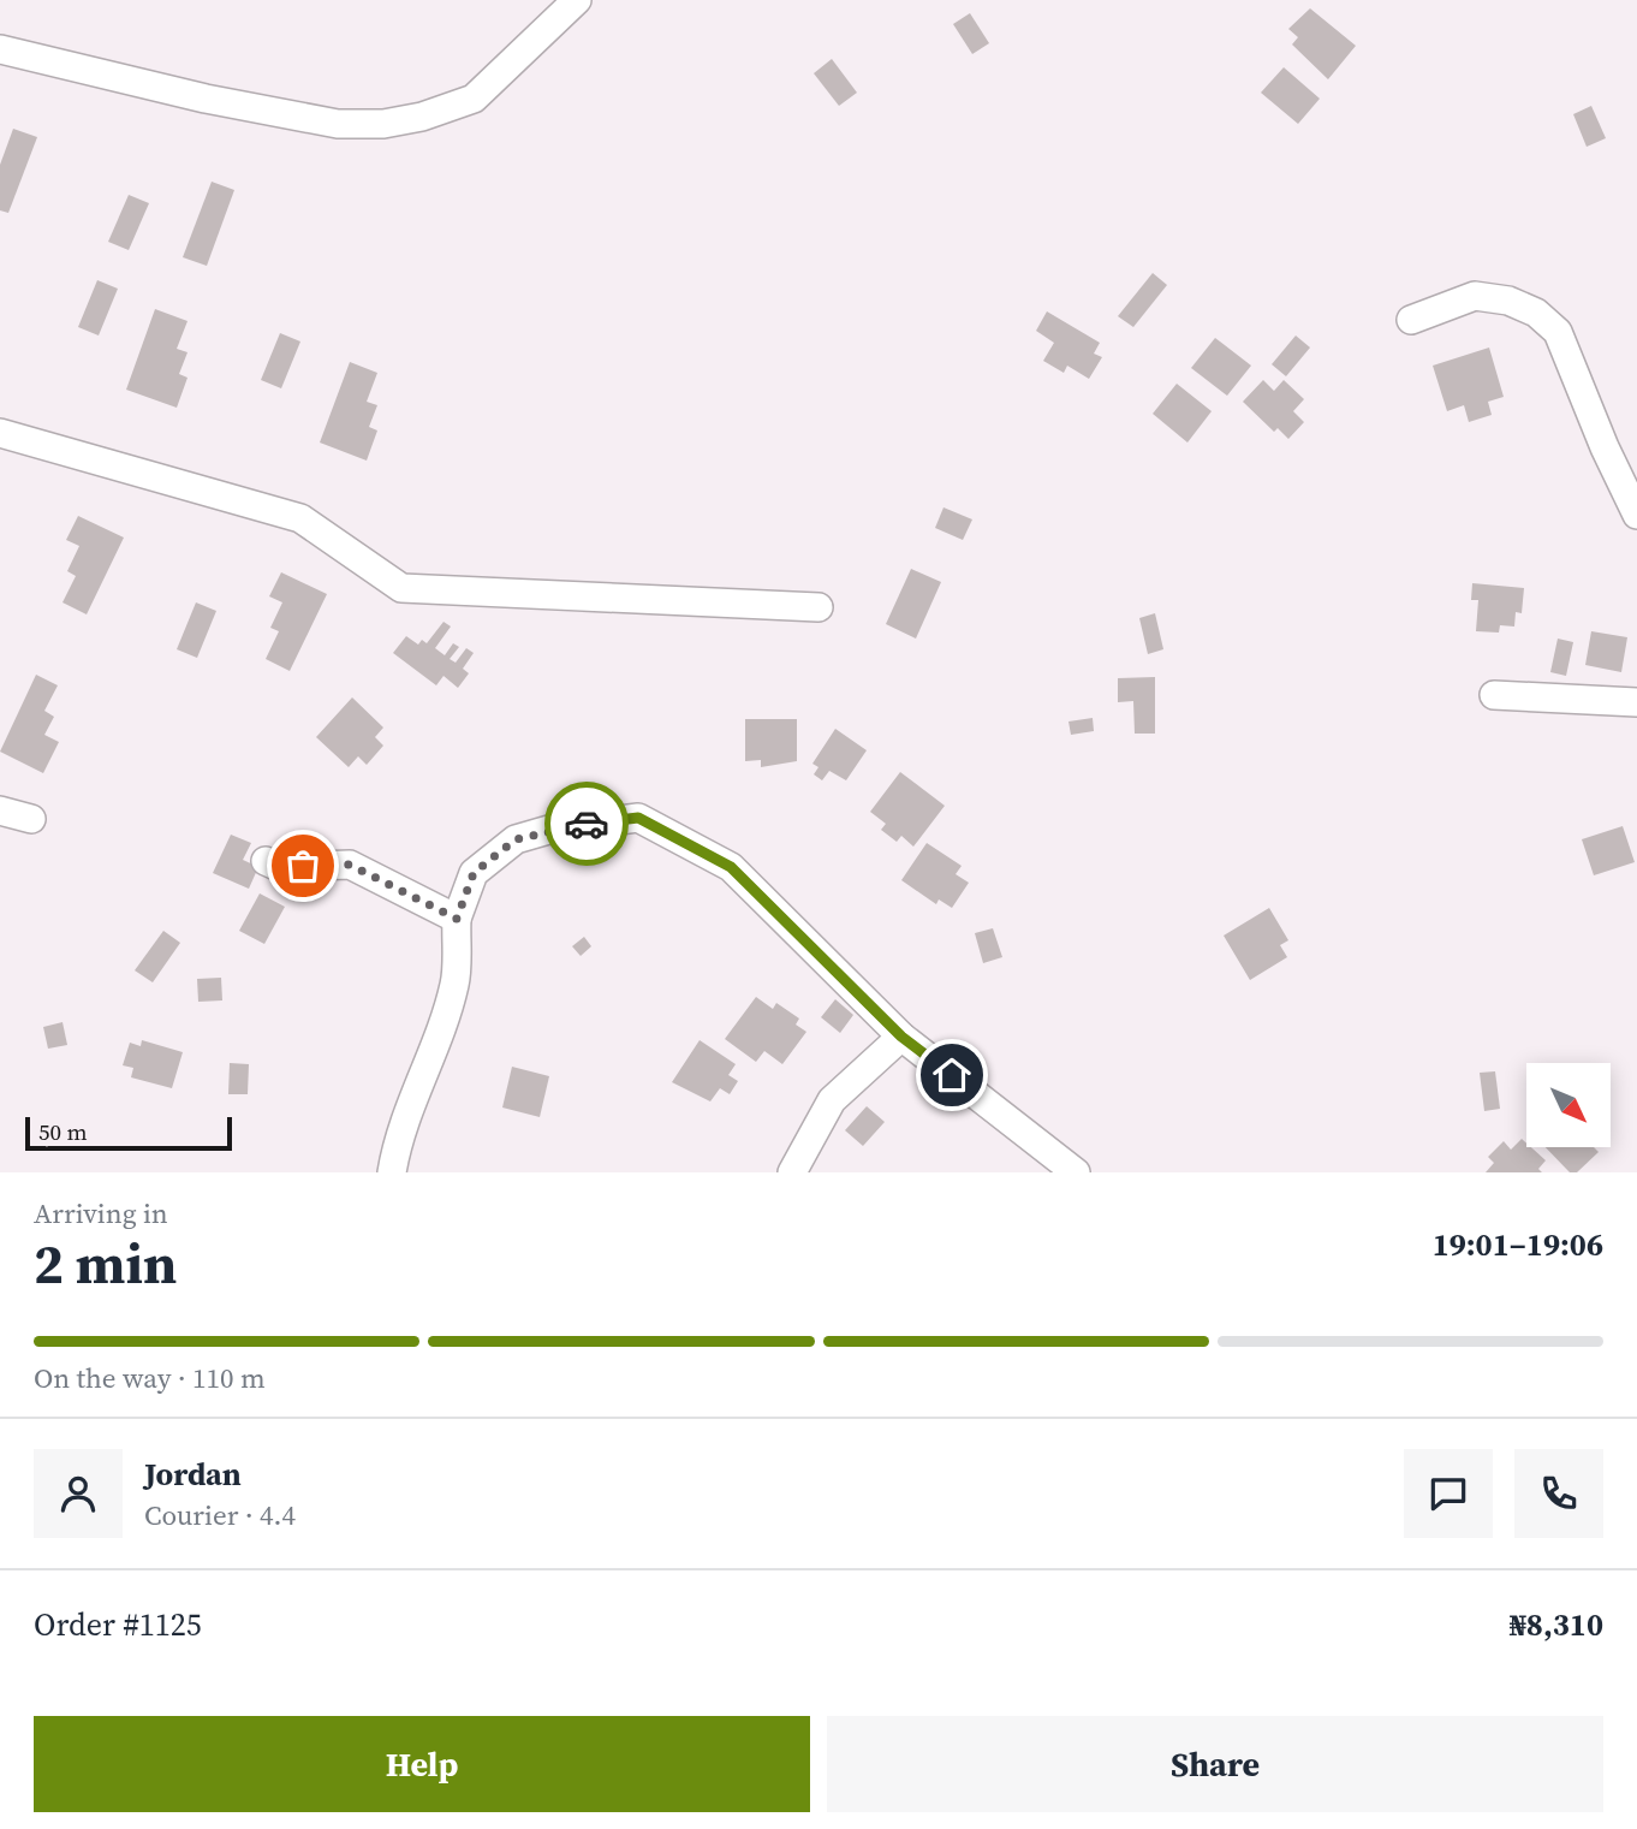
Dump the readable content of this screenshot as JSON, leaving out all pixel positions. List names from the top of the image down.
{
  "scale_bar": "50 m",
  "north": "bottom right",
  "page": {
    "scale": "50 m",
    "heading": ["2 min", "Arriving in", "19:01–19:06"],
    "panel": [
      "Jordan",
      "Courier · 4.4",
      "Order #1125",
      "₦8,310"
    ],
    "bar": "On the way · 110 m",
    "buttons": ["Help", "Share"]
  }
}
